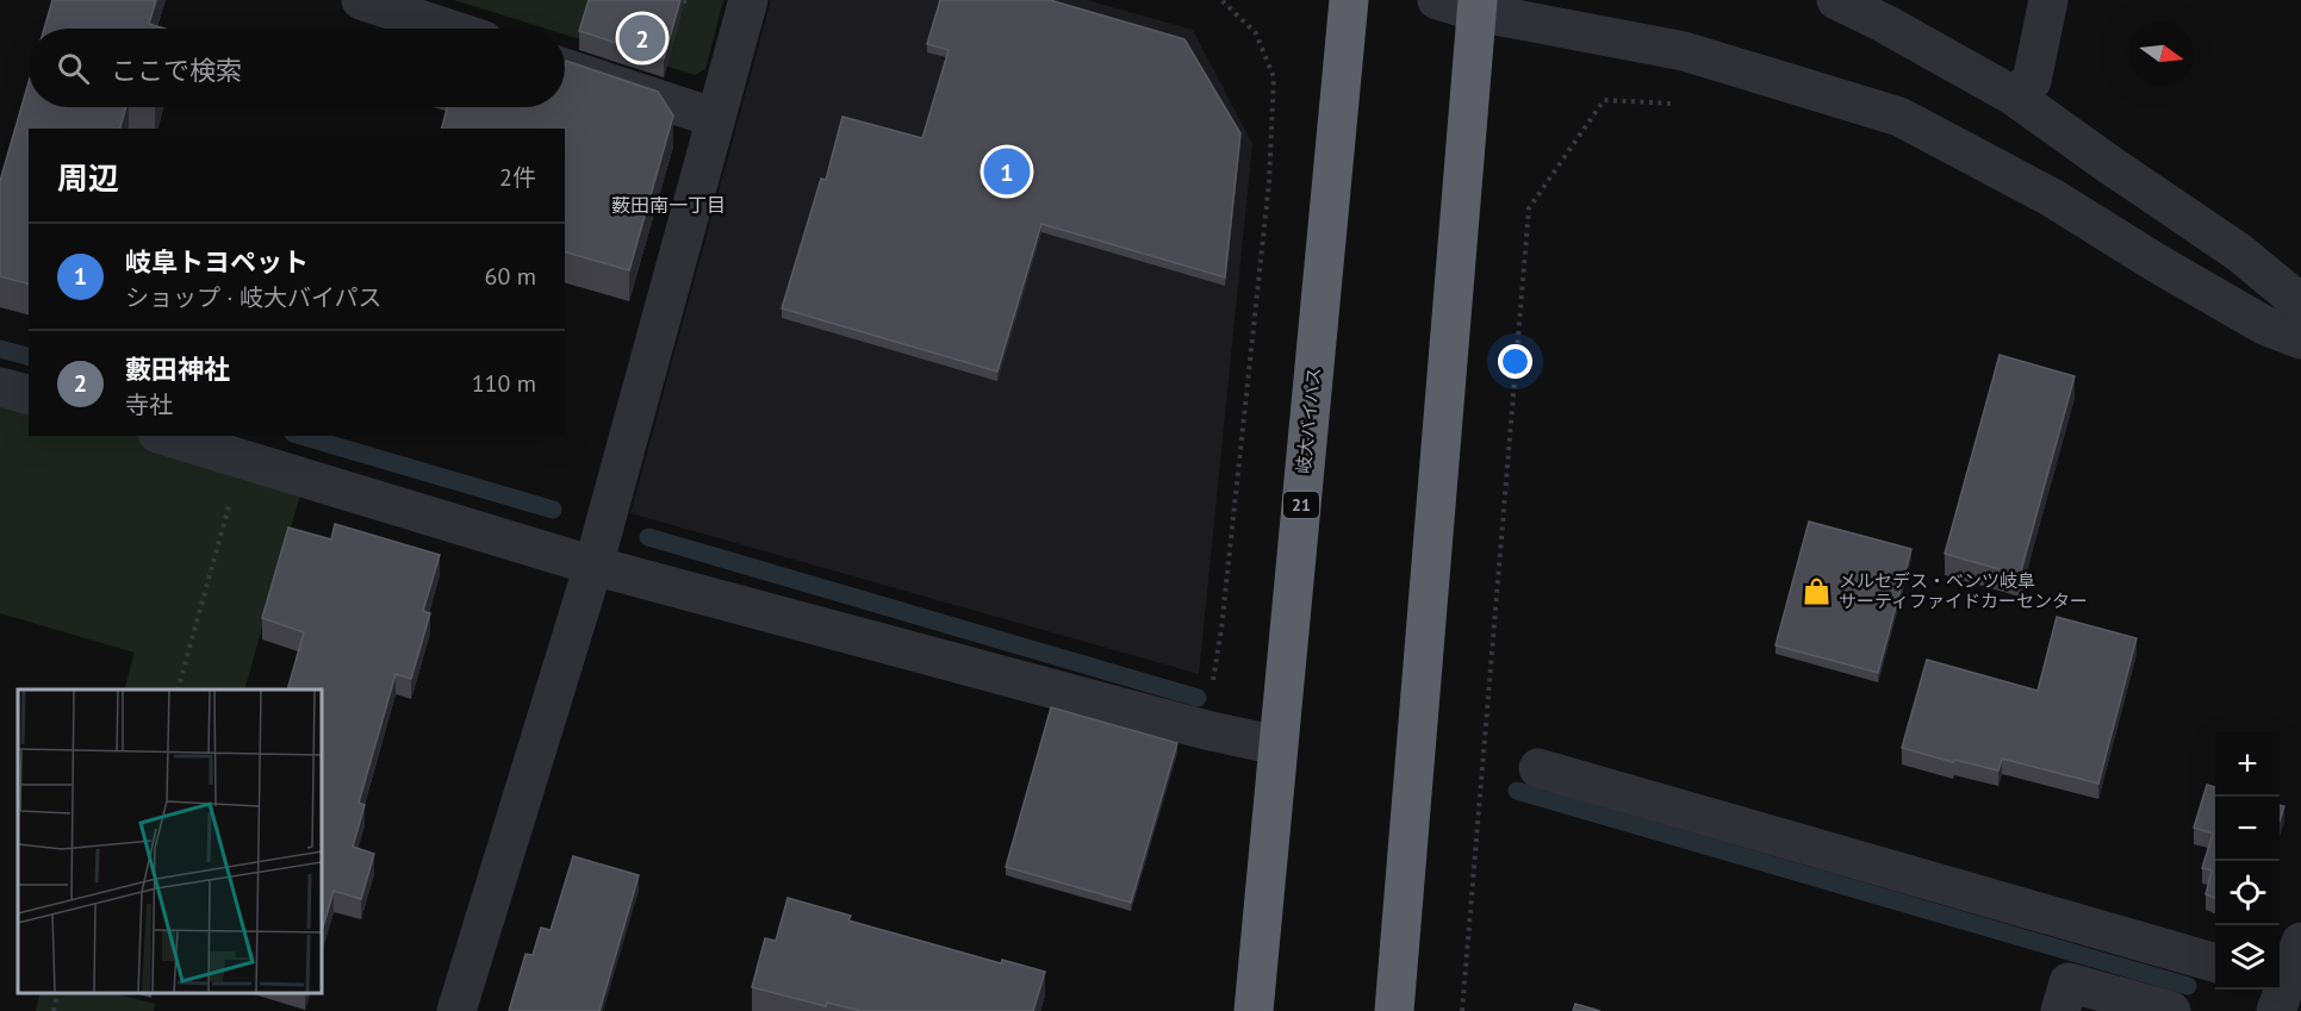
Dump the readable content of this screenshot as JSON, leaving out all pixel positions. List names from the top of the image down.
{
  "streets": {
    "highway": ["岐大バイパス", "21"]
  },
  "districts": ["薮田南一丁目"],
  "places": {
    "shop": ["メルセデス・ベンツ岐阜 サーティファイドカーセンター"]
  },
  "north": "right",
  "page": {
    "pins": ["2", "1"],
    "search": "ここで検索",
    "heading": ["周辺", "2件"],
    "list": [
      {
        "mark": "1",
        "name": "岐阜トヨペット",
        "note": "ショップ · 岐大バイパス",
        "value": "60 m"
      },
      {
        "mark": "2",
        "name": "藪田神社",
        "note": "寺社",
        "value": "110 m"
      }
    ],
    "map_buttons": ["+", "−"]
  }
}
